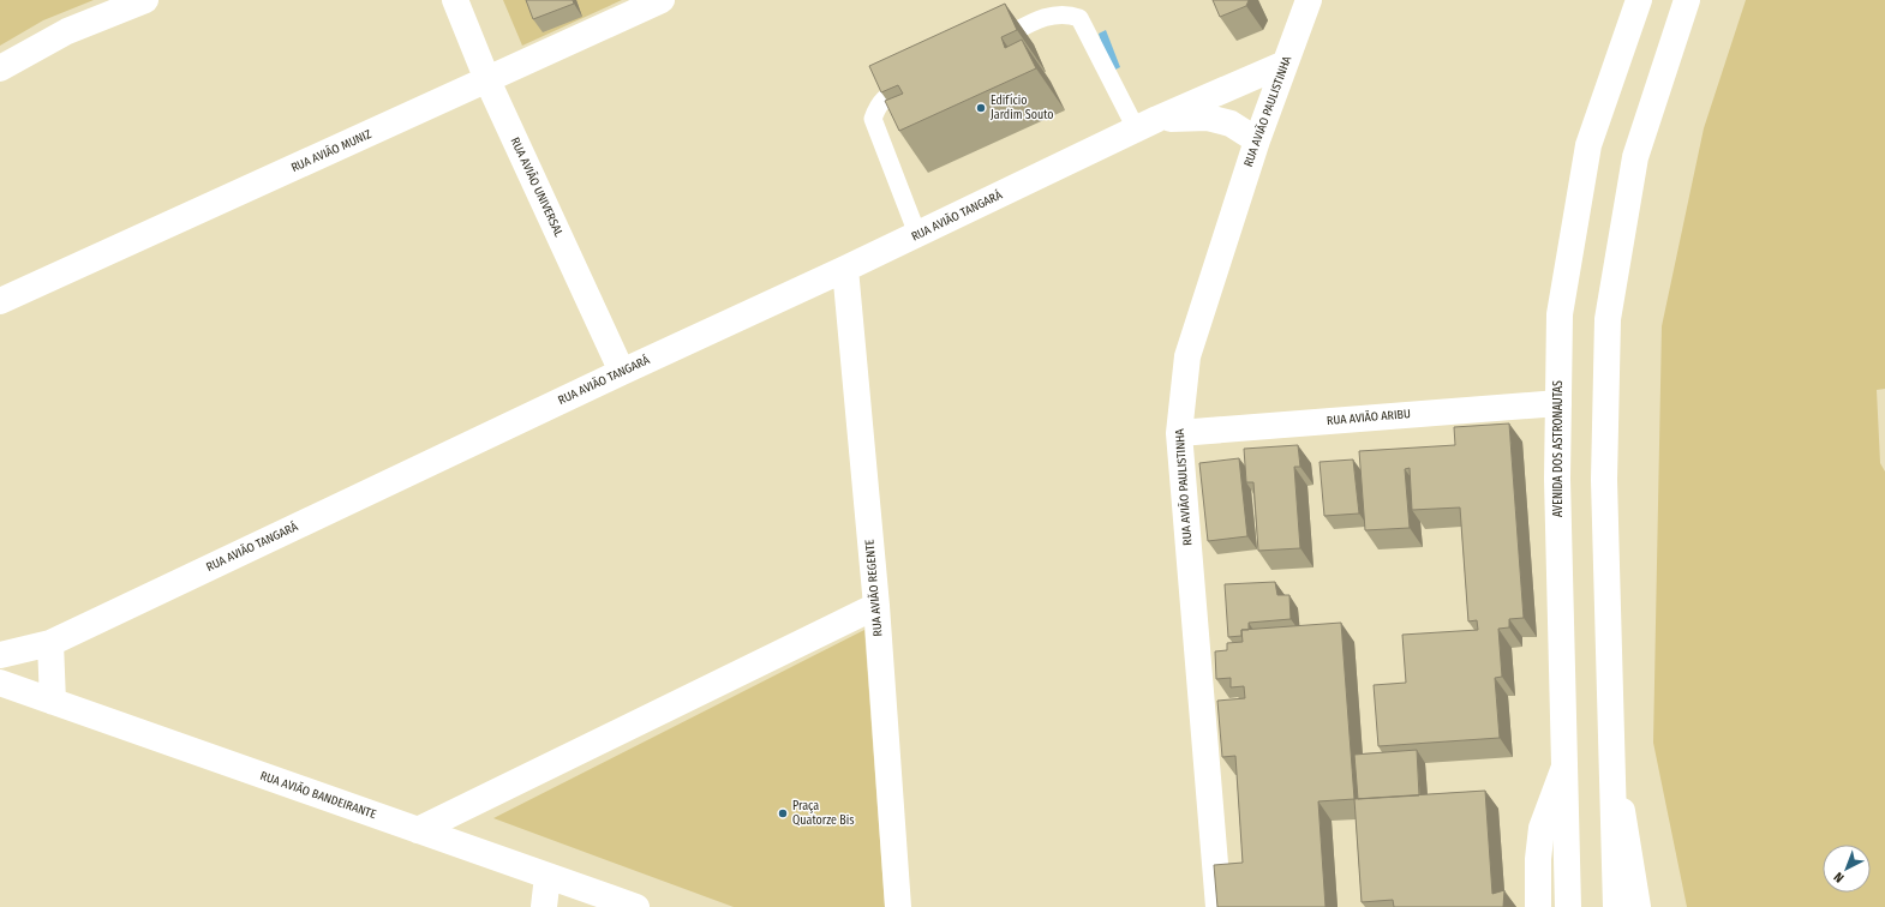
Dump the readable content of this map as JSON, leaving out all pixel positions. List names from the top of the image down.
{
  "streets": {
    "street": [
      "RUA AVIÃO PAULISTINHA",
      "RUA AVIÃO MUNIZ",
      "RUA AVIÃO UNIVERSAL",
      "RUA AVIÃO TANGARÁ",
      "RUA AVIÃO ARIBU",
      "AVENIDA DOS ASTRONAUTAS",
      "RUA AVIÃO REGENTE",
      "RUA AVIÃO BANDEIRANTE"
    ]
  },
  "crossings": [
    ["RUA AVIÃO PAULISTINHA", "RUA AVIÃO TANGARÁ"],
    ["RUA AVIÃO PAULISTINHA", "RUA AVIÃO ARIBU"],
    ["RUA AVIÃO MUNIZ", "RUA AVIÃO UNIVERSAL"],
    ["RUA AVIÃO UNIVERSAL", "RUA AVIÃO TANGARÁ"],
    ["RUA AVIÃO TANGARÁ", "RUA AVIÃO REGENTE"],
    ["RUA AVIÃO ARIBU", "AVENIDA DOS ASTRONAUTAS"]
  ],
  "places": ["Edifício Jardim Souto", "Praça Quatorze Bis"],
  "north": "bottom left"
}
